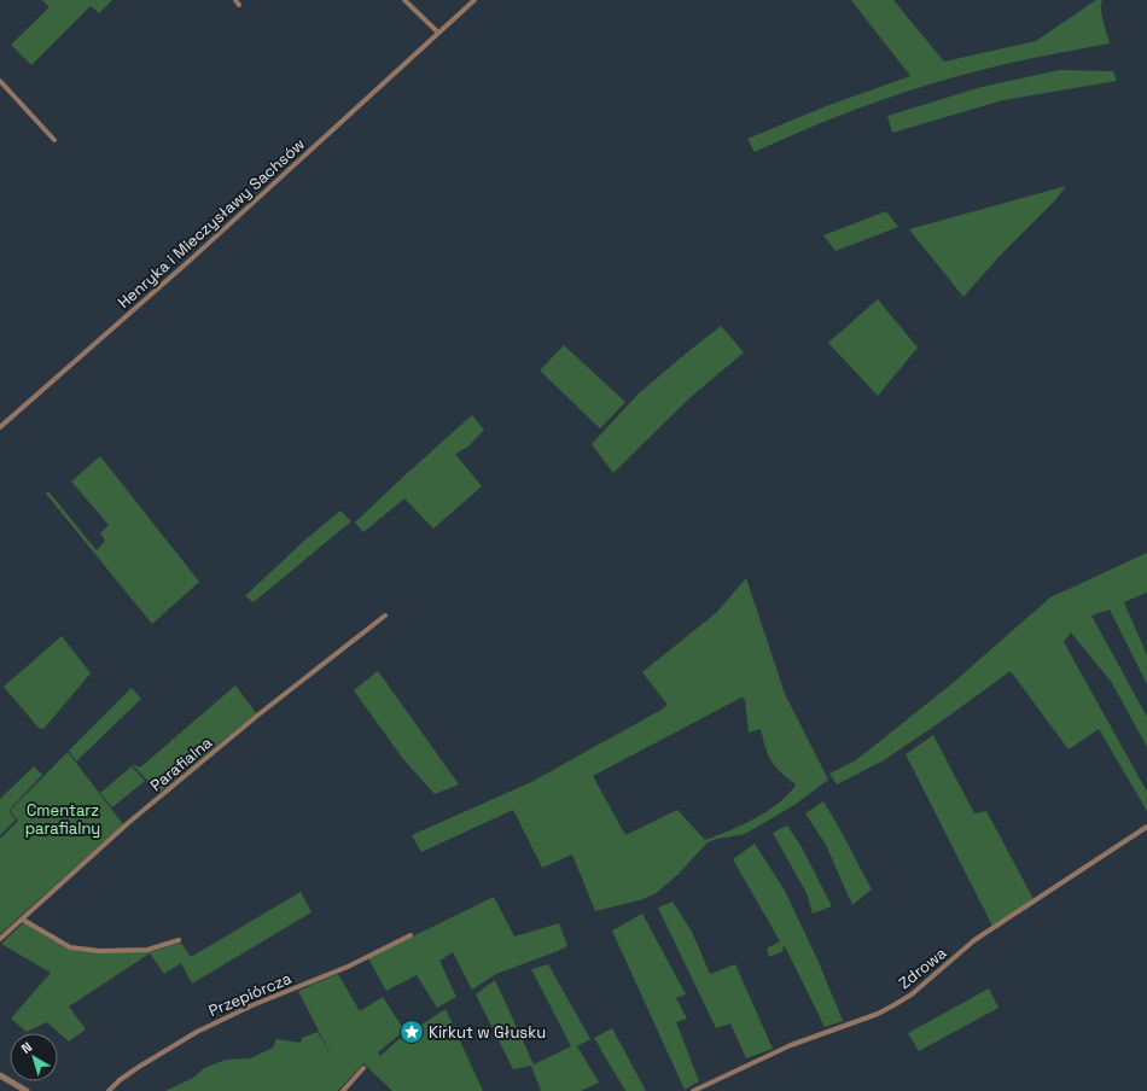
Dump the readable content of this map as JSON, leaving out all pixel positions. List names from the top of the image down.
{
  "streets": {
    "street": [
      "Henryka i Mieczysławy Sachsów",
      "Parafialna",
      "Zdrowa",
      "Przepiórcza"
    ]
  },
  "parks": ["Cmentarz parafialny"],
  "places": {
    "place": ["Kirkut w Głusku"]
  },
  "north": "top left"
}
